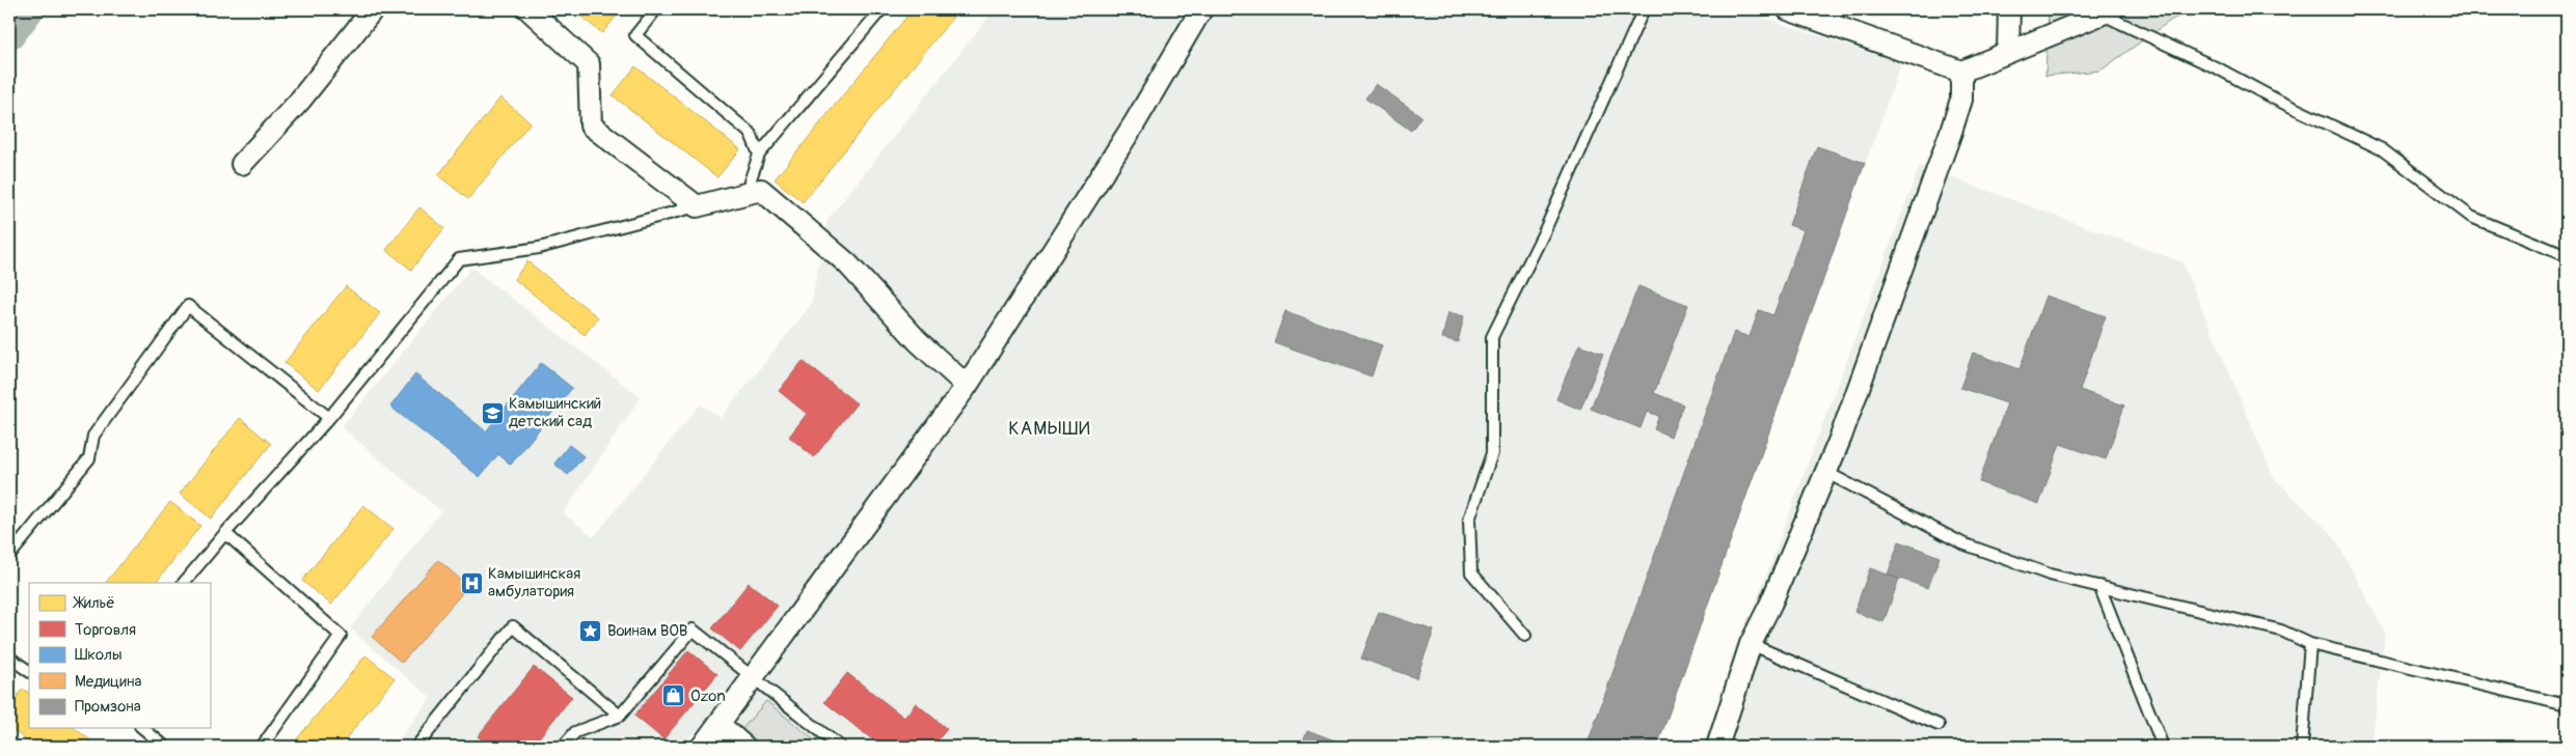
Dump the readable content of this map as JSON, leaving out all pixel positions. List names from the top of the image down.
{
  "districts": ["КАМЫШИ"],
  "places": {
    "school or university": ["Камышинский детский сад"],
    "hospital": ["Камышинская амбулатория"],
    "place": ["Воинам ВОВ"],
    "shop": ["Ozon"]
  },
  "legend": [
    "Жильё",
    "Торговля",
    "Школы",
    "Медицина",
    "Промзона"
  ]
}
